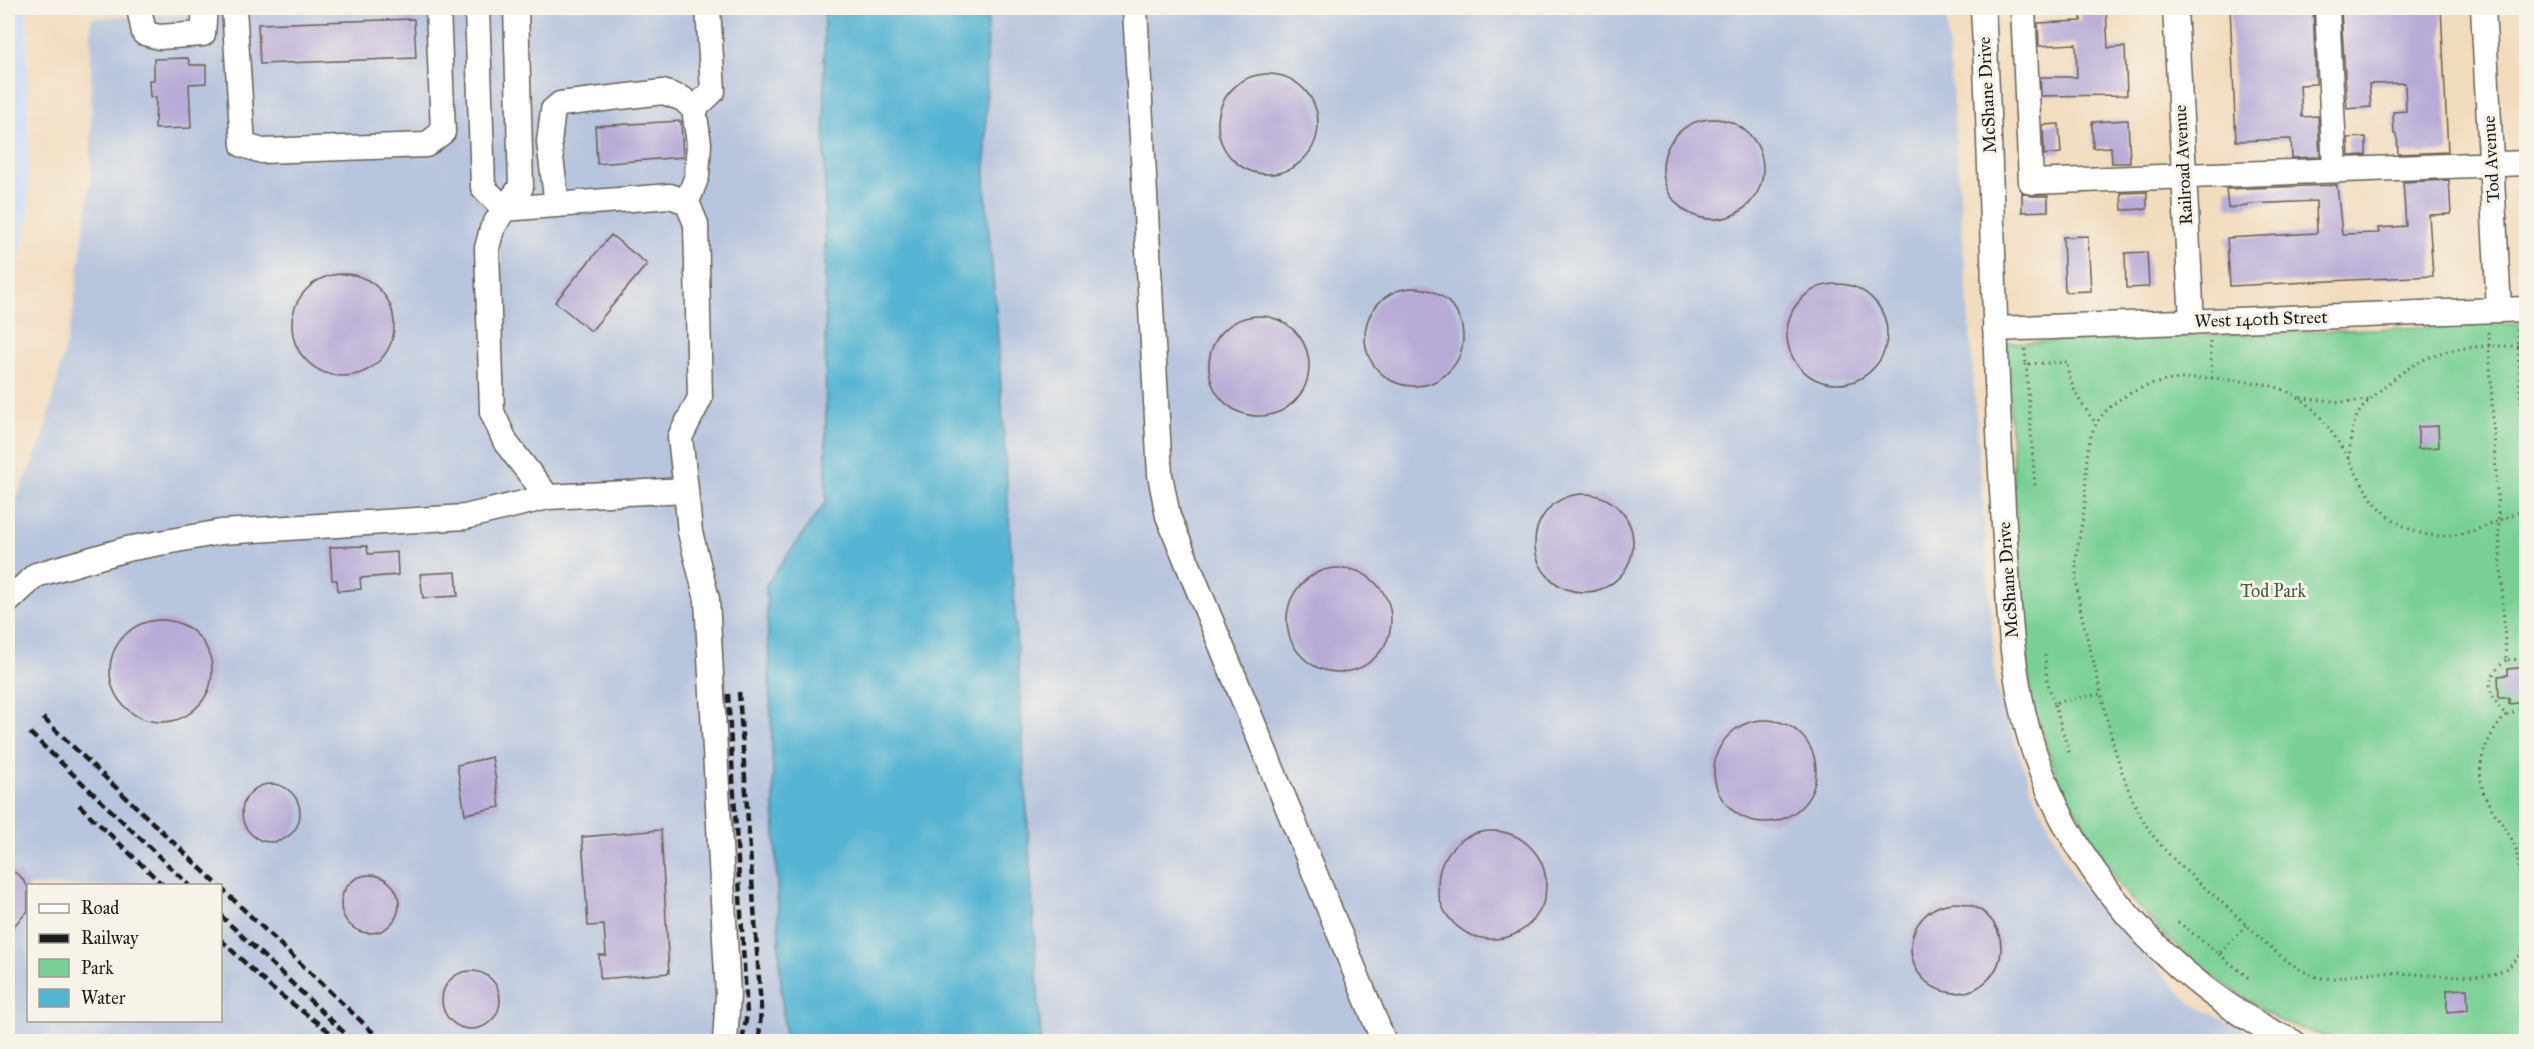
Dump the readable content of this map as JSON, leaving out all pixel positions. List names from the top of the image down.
{
  "streets": {
    "street": [
      "McShane Drive",
      "Tod Avenue",
      "Railroad Avenue",
      "West 140th Street"
    ]
  },
  "crossings": [
    ["McShane Drive", "West 140th Street"],
    ["Tod Avenue", "West 140th Street"],
    ["Railroad Avenue", "West 140th Street"]
  ],
  "parks": ["Tod Park"],
  "legend": [
    "Road",
    "Railway",
    "Park",
    "Water"
  ]
}
